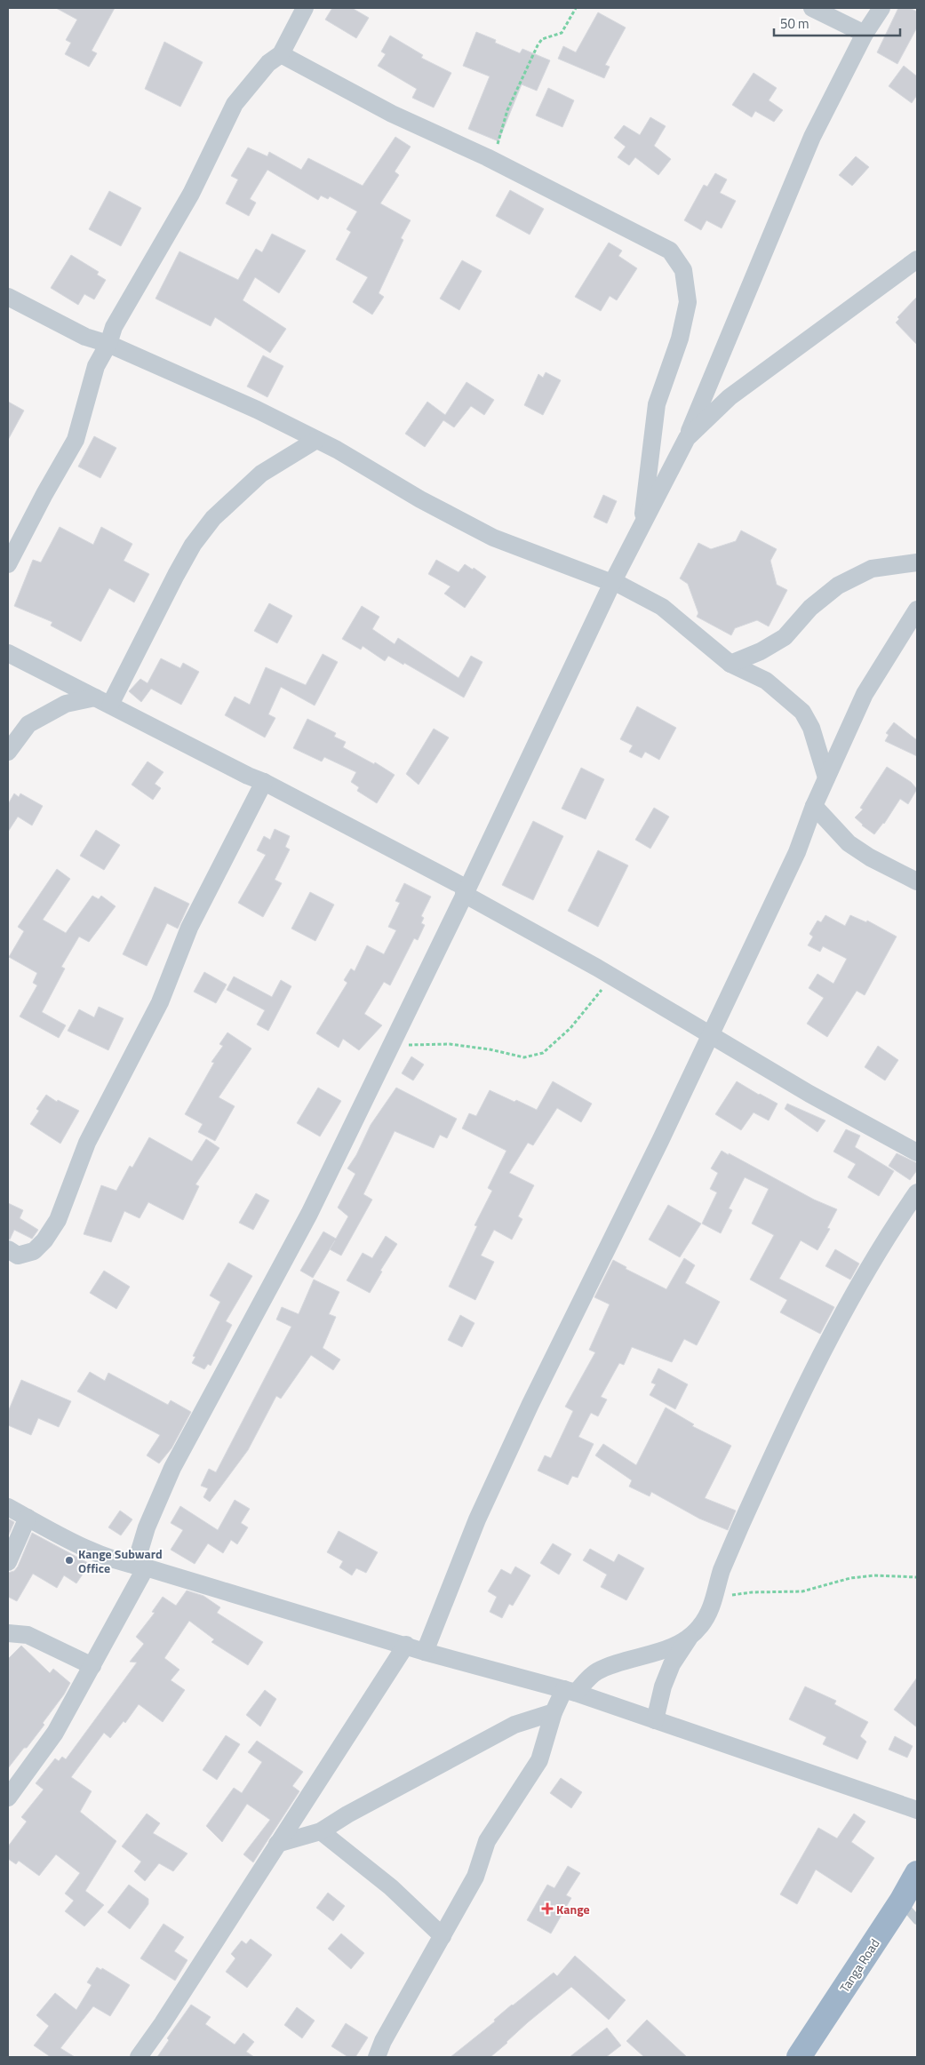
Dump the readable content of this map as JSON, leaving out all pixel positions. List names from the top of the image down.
{
  "streets": {
    "highway": ["Tanga Road"]
  },
  "places": {
    "other": ["Kange Subward Office"],
    "health": ["Kange"]
  },
  "scale_bar": "50 m"
}
